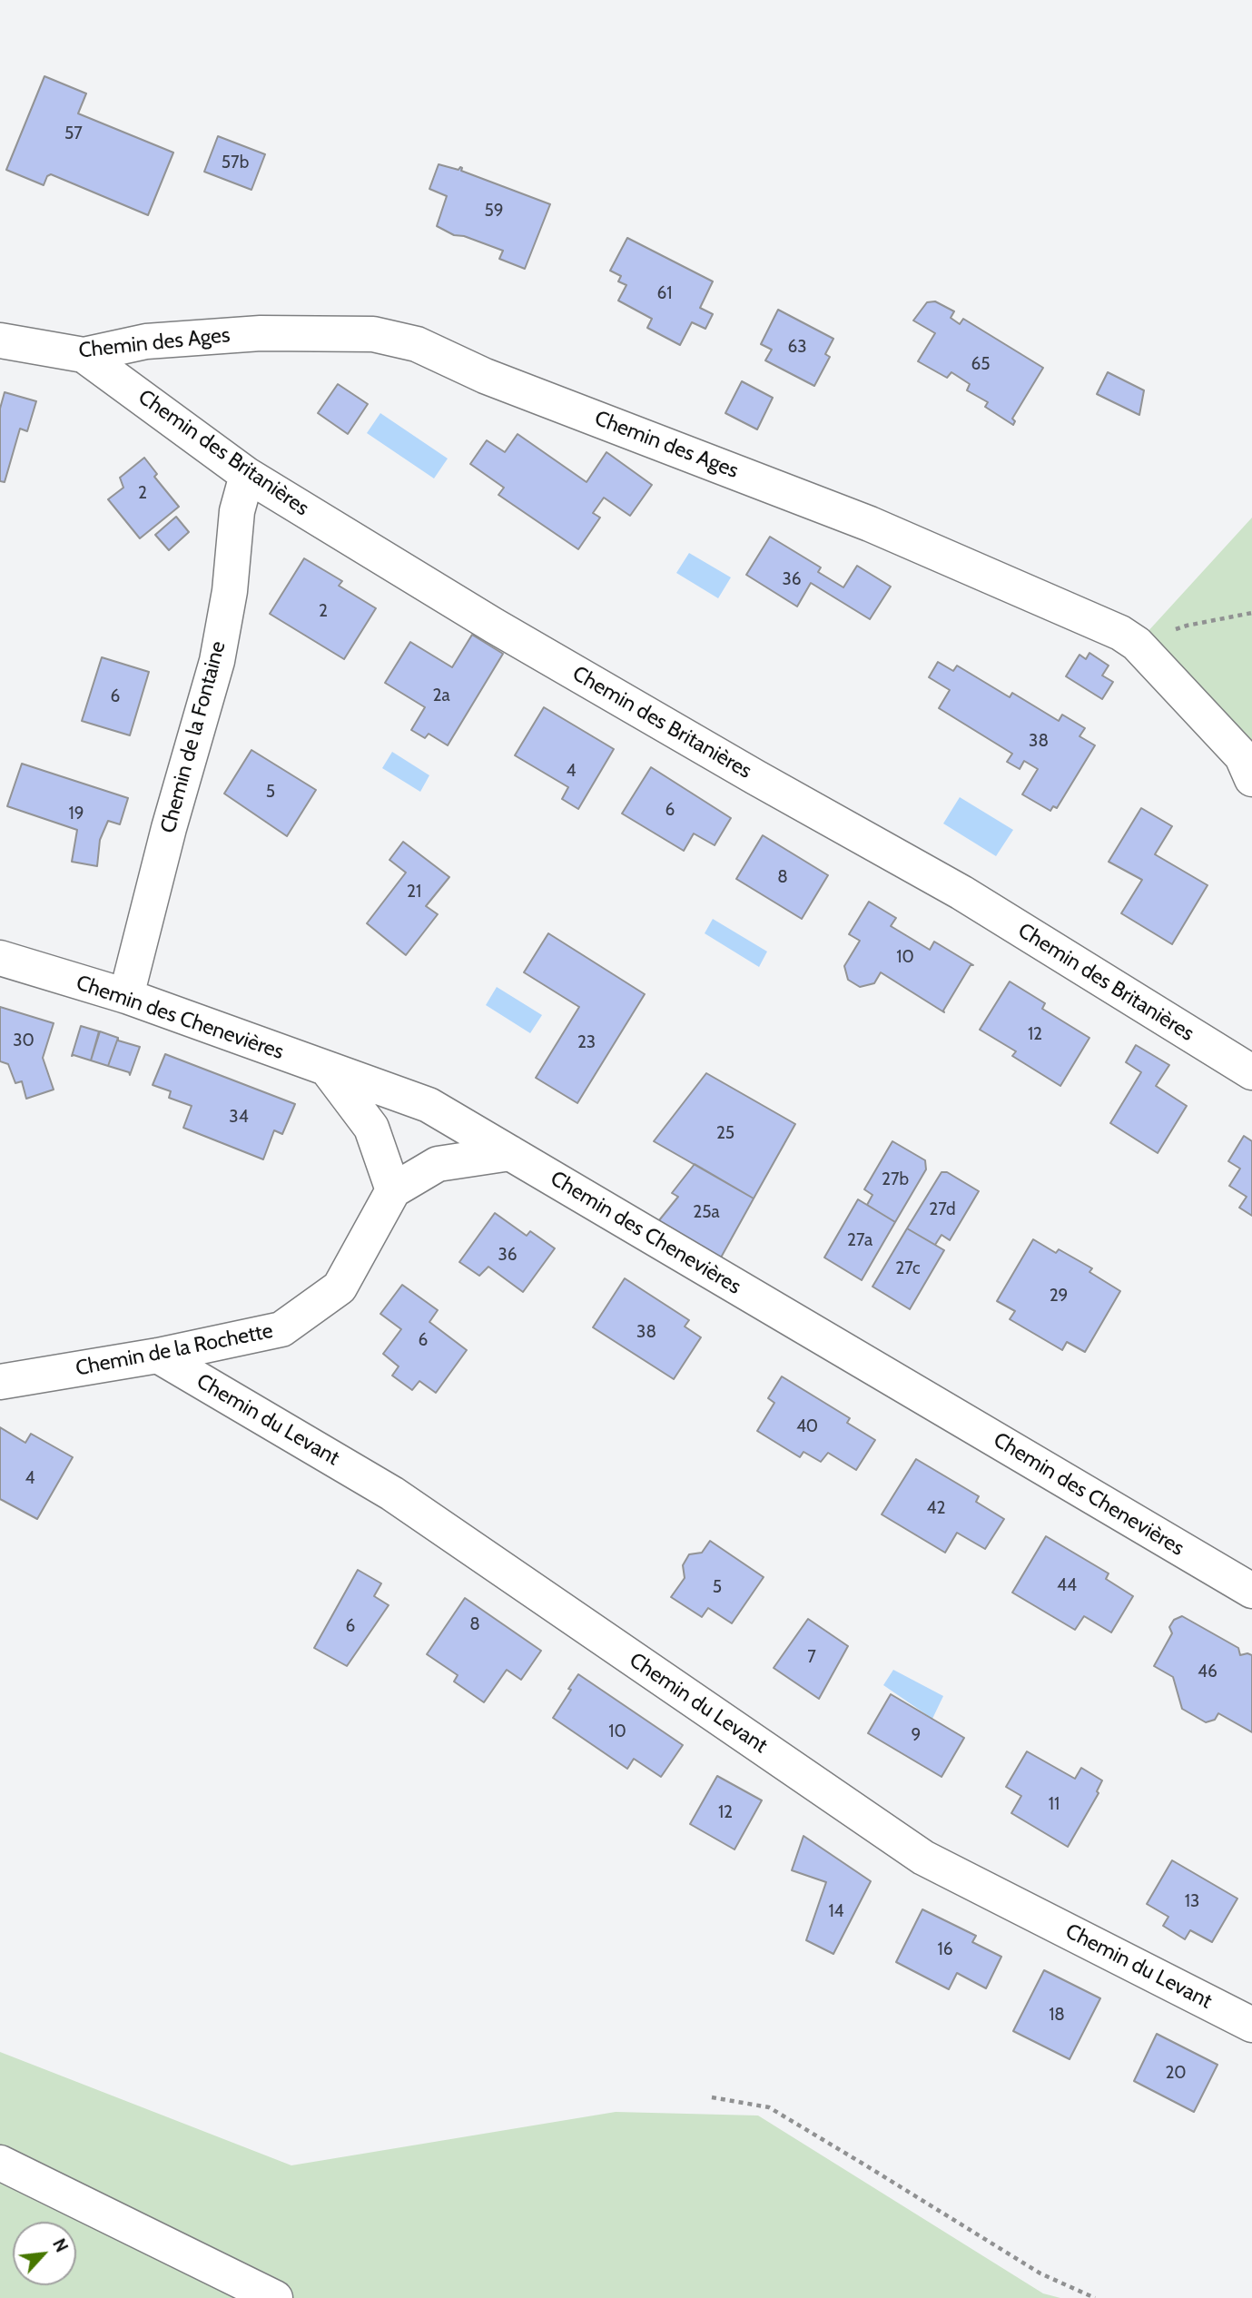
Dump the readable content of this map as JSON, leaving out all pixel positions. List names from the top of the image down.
{
  "streets": {
    "street": [
      "Chemin des Ages",
      "Chemin des Britanières",
      "Chemin de la Fontaine",
      "Chemin des Chenevières",
      "Chemin de la Rochette",
      "Chemin du Levant"
    ]
  },
  "crossings": [
    ["Chemin des Ages", "Chemin des Britanières"],
    ["Chemin des Britanières", "Chemin de la Fontaine"],
    ["Chemin de la Fontaine", "Chemin des Chenevières"],
    ["Chemin de la Rochette", "Chemin du Levant"]
  ],
  "house_numbers": [
    "57",
    "57b",
    "59",
    "61",
    "63",
    "65",
    "2",
    "36",
    "2",
    "2a",
    "6",
    "38",
    "4",
    "5",
    "6",
    "19",
    "8",
    "21",
    "10",
    "12",
    "30",
    "23",
    "34",
    "25",
    "27b",
    "27d",
    "25a",
    "27a",
    "36",
    "27c",
    "29",
    "38",
    "6",
    "40",
    "4",
    "42",
    "44",
    "5",
    "8",
    "6",
    "7",
    "46",
    "10",
    "9",
    "11",
    "12",
    "13",
    "14",
    "16",
    "18",
    "20"
  ],
  "north": "top right"
}
